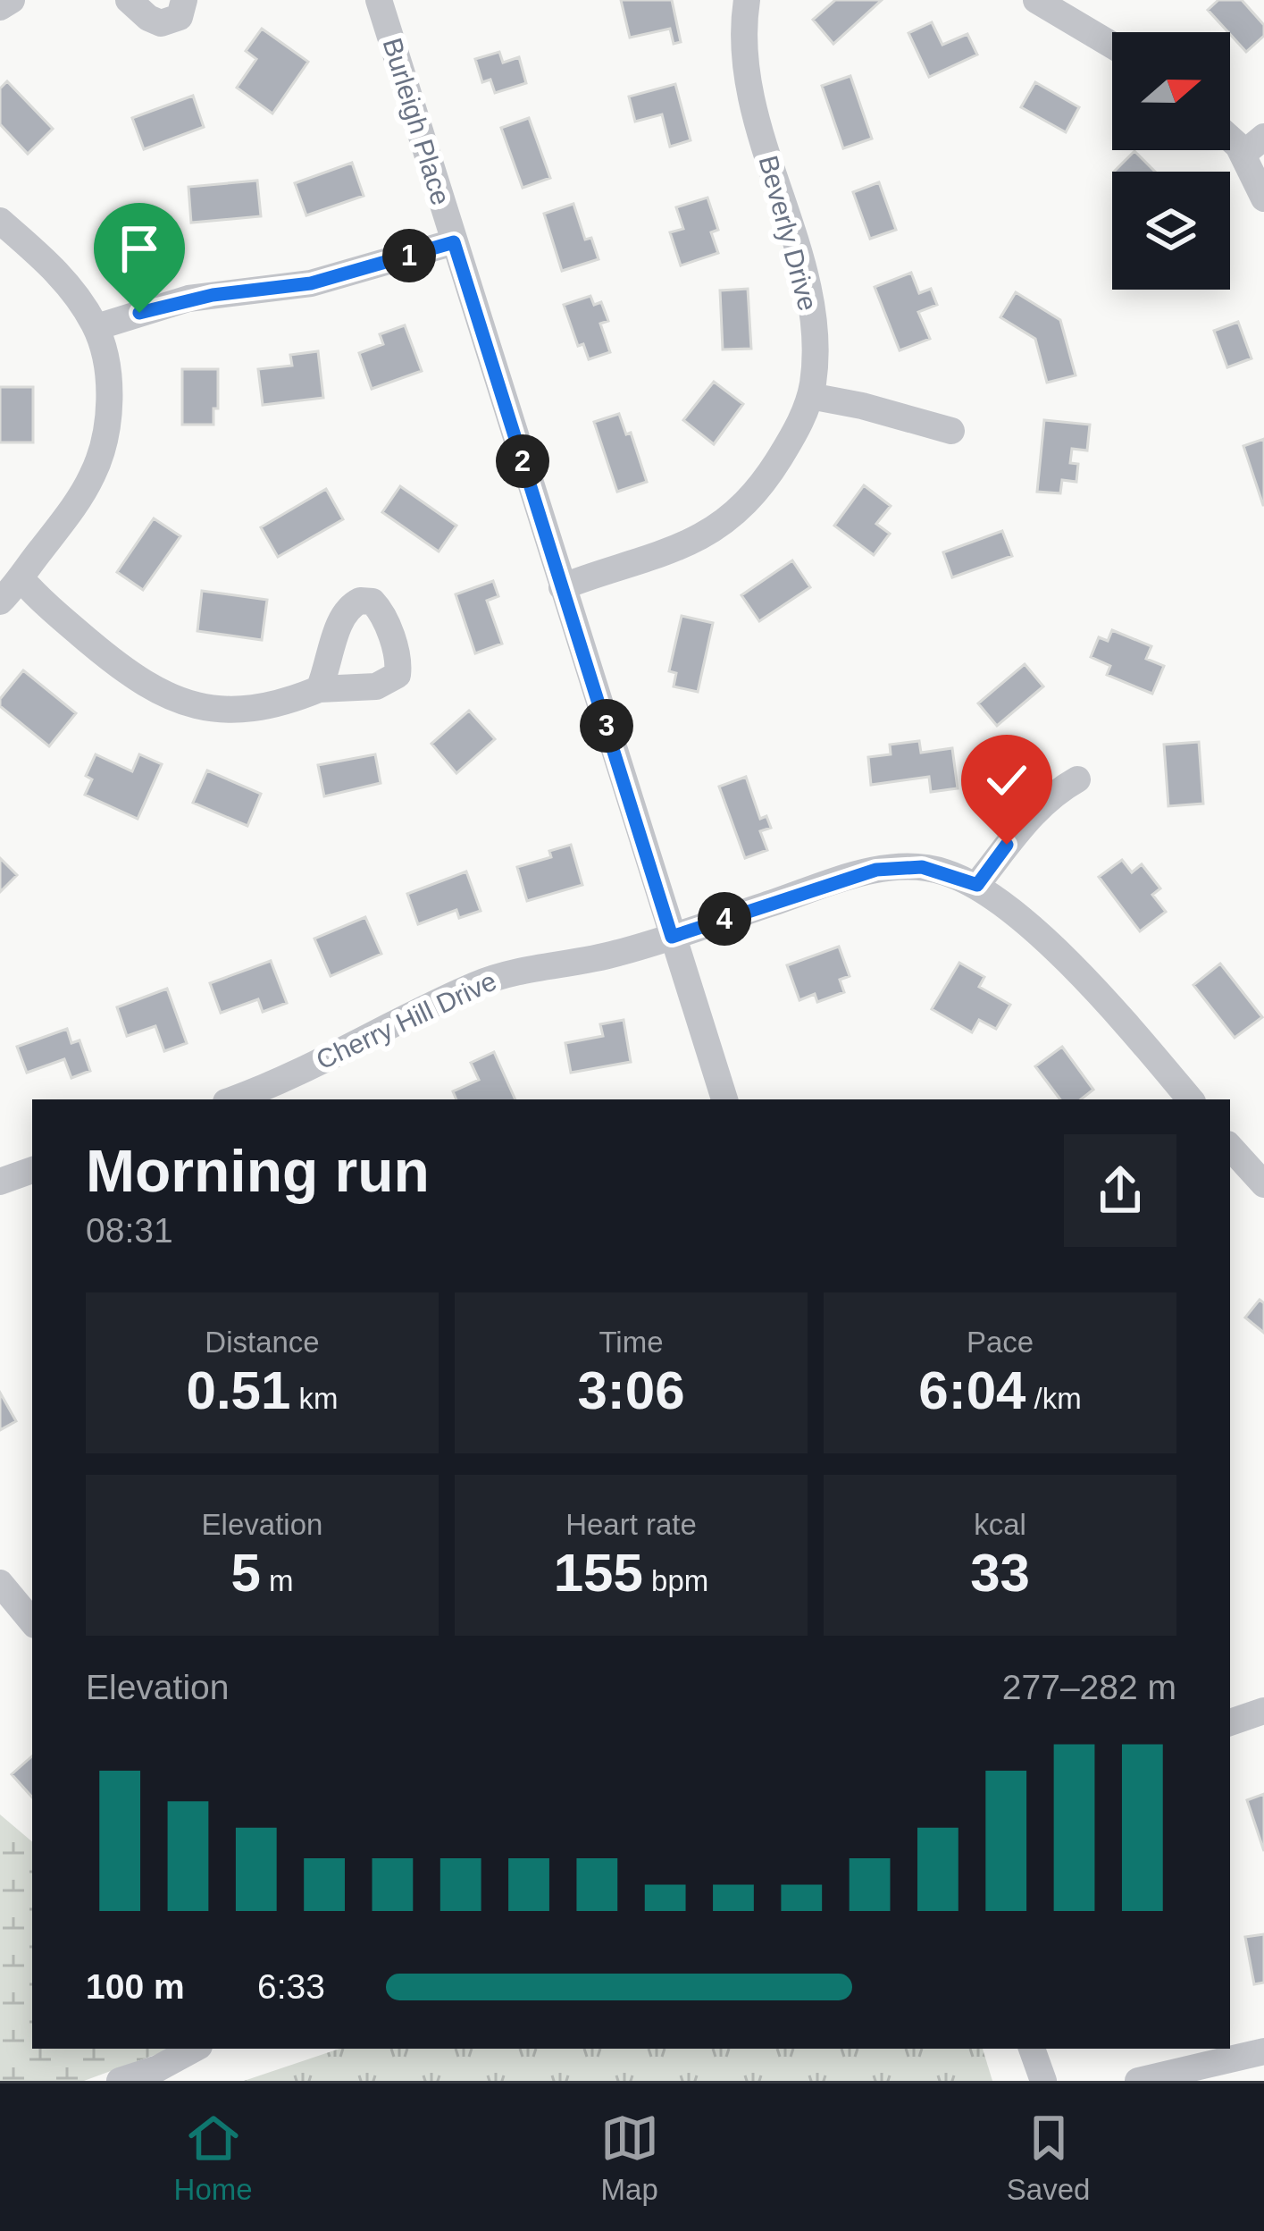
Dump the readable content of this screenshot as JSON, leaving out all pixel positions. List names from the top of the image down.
{
  "streets": {
    "street": ["Burleigh Place", "Beverly Drive", "Cherry Hill Drive"]
  },
  "crossings": [
    ["Burleigh Place", "Beverly Drive"],
    ["Burleigh Place", "Cherry Hill Drive"]
  ],
  "north": "right",
  "page": {
    "pins": [
      "1",
      "2",
      "3",
      "4"
    ],
    "heading": ["Morning run", "08:31"],
    "stats": [
      ["Distance", "0.51 km"],
      ["Time", "3:06"],
      ["Pace", "6:04 /km"],
      ["Elevation", "5 m"],
      ["Heart rate", "155 bpm"],
      ["kcal", "33"]
    ],
    "chart": ["Elevation", "277–282 m"],
    "list": [
      {
        "name": "100 m",
        "note": "6:33"
      }
    ],
    "tabs": ["Home", "Map", "Saved"]
  }
}
